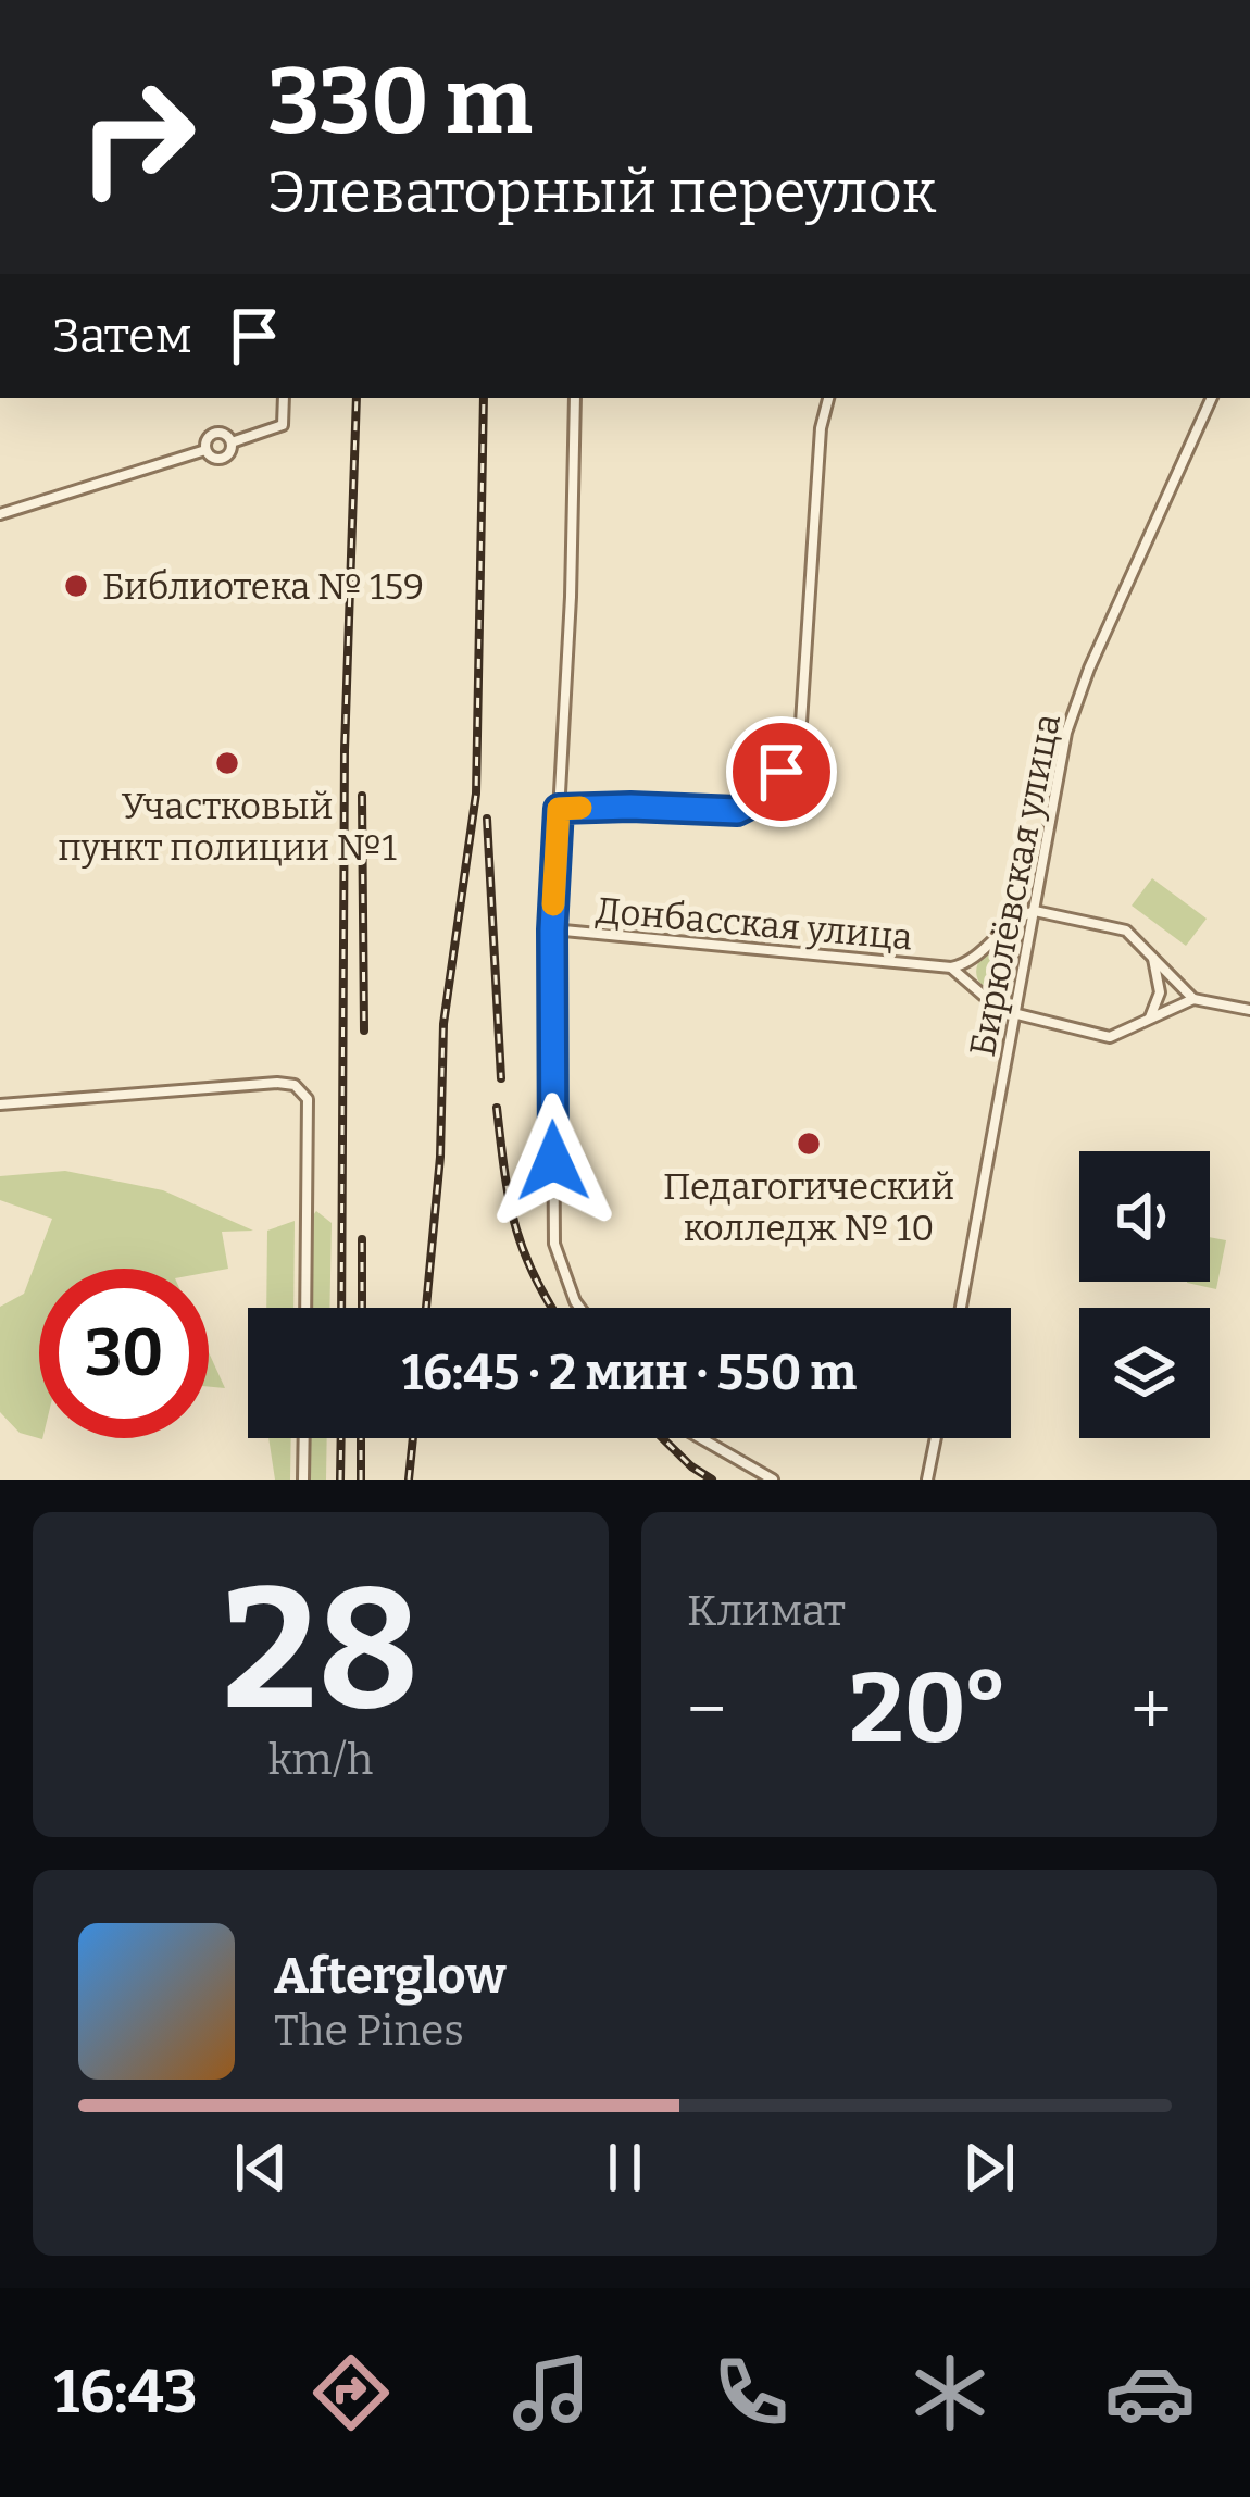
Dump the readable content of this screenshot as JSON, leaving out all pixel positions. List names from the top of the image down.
{
  "streets": {
    "street": ["Бирюлёвская улица", "Донбасская улица"]
  },
  "places": ["Библиотека № 159", "Участковый пункт полиции №1", "Педагогический колледж № 10"],
  "page": {
    "turn": ["330 m", "Элеваторный переулок"],
    "then": "Затем",
    "limit": "30",
    "trip": "16:45 · 2 мин · 550 m",
    "tile": [
      ["28", "km/h"],
      "Климат"
    ],
    "heat": ["−", "20°", "+"],
    "song": ["Afterglow", "The Pines"],
    "tabs": "16:43"
  }
}
